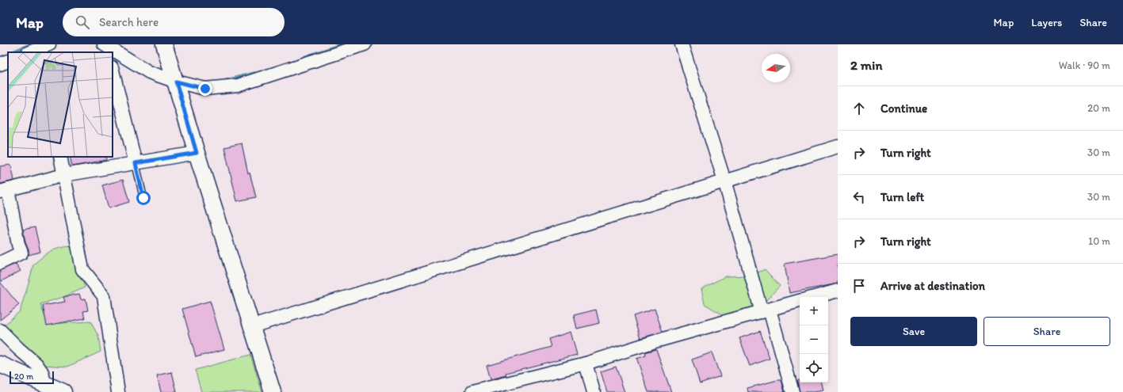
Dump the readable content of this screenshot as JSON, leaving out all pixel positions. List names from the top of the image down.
{
  "scale_bar": "20 m",
  "north": "left",
  "page": {
    "header": "Map",
    "search": "Search here",
    "nav": ["Map", "Layers", "Share"],
    "heading": ["2 min", "Walk · 90 m"],
    "list": [
      ["Continue", "20 m"],
      ["Turn right", "30 m"],
      ["Turn left", "30 m"],
      ["Turn right", "10 m"],
      "Arrive at destination"
    ],
    "map_buttons": ["+", "−"],
    "buttons": ["Save", "Share"],
    "scale": "20 m"
  }
}
